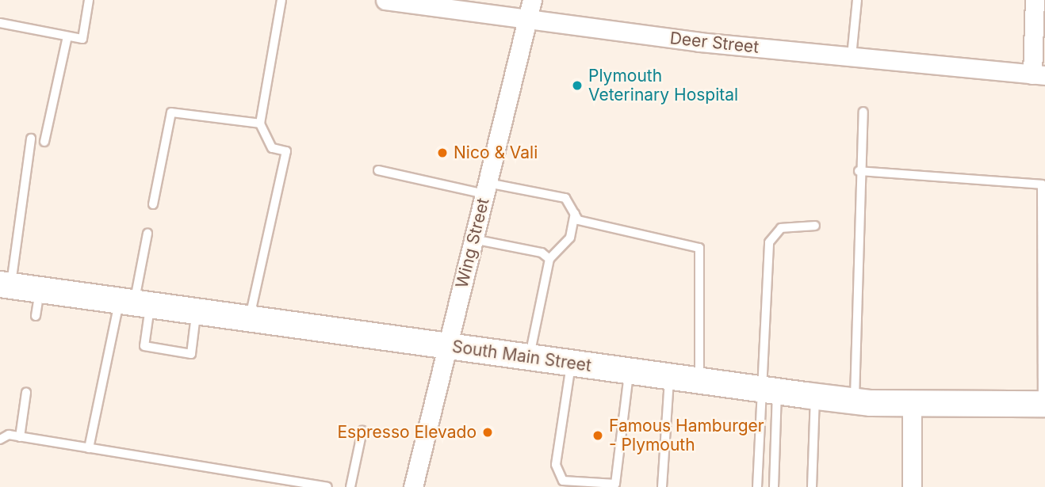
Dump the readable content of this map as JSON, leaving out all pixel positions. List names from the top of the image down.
{
  "streets": {
    "main road": ["South Main Street"],
    "street": ["Deer Street", "Wing Street"]
  },
  "crossings": [
    ["Deer Street", "Wing Street"],
    ["Wing Street", "South Main Street"]
  ],
  "places": [
    "Plymouth Veterinary Hospital",
    "Nico & Vali",
    "Espresso Elevado",
    "Famous Hamburger - Plymouth"
  ]
}
